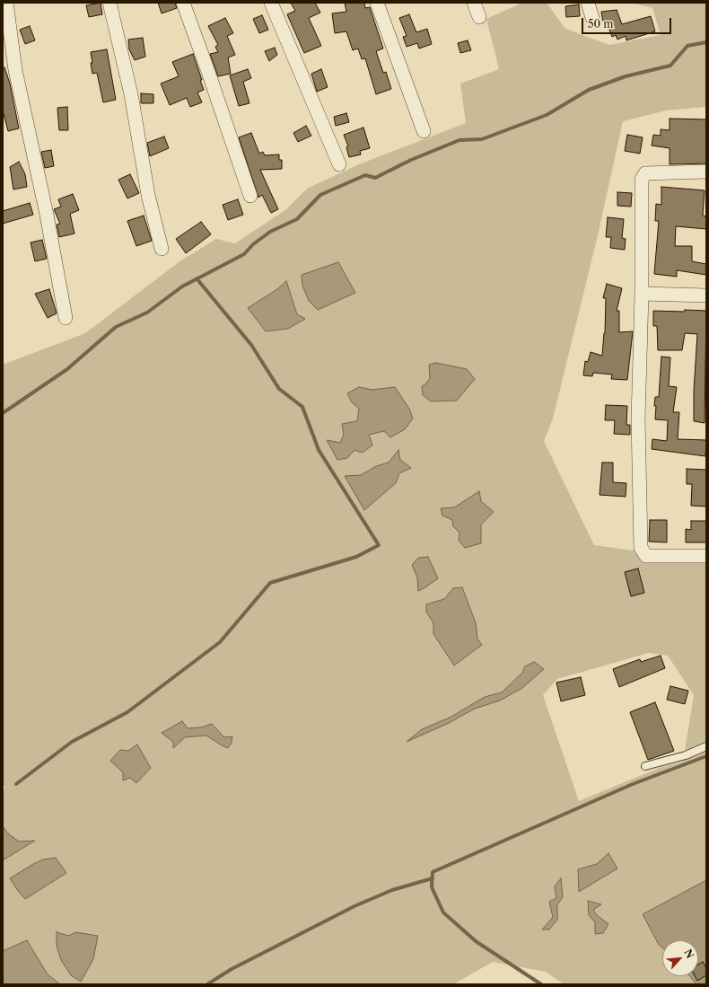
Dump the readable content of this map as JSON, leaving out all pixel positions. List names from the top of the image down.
{
  "scale_bar": "50 m",
  "north": "top right"
}
